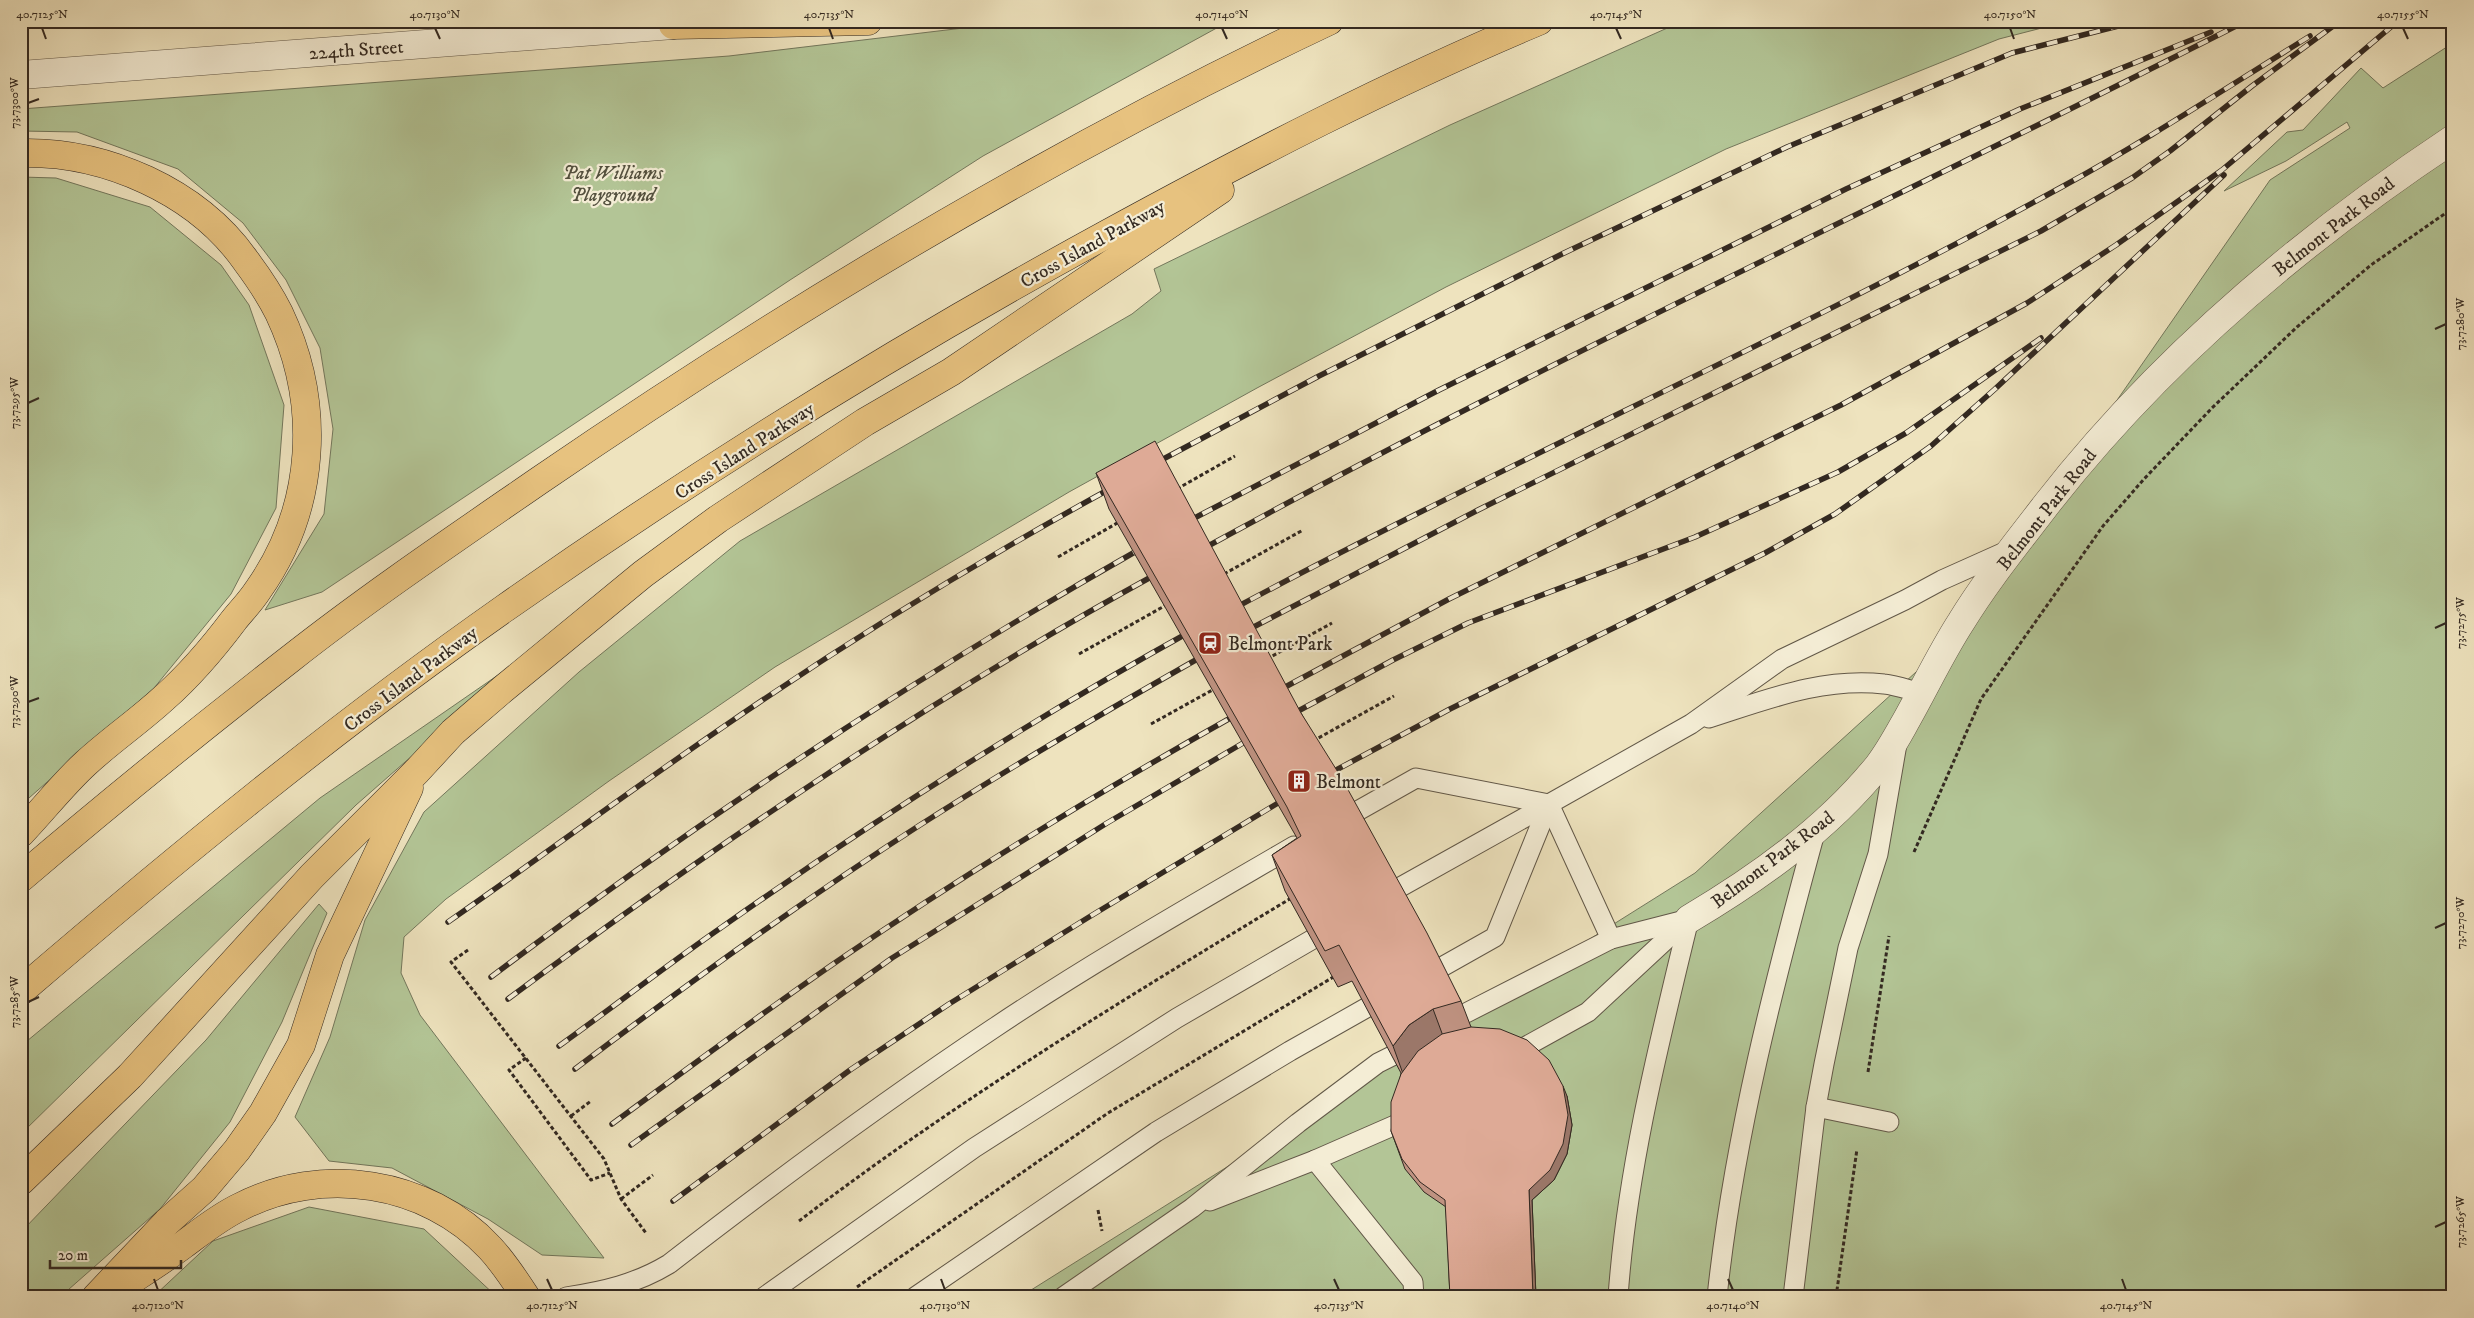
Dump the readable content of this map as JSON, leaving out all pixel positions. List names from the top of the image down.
{
  "streets": {
    "highway": ["Cross Island Parkway"],
    "street": ["224th Street", "Belmont Park Road"]
  },
  "parks": ["Pat Williams Playground"],
  "places": {
    "station": ["Belmont Park"],
    "building": ["Belmont"]
  },
  "scale_bar": "20 m",
  "coordinates": [
    "40.7125°N",
    "40.7130°N",
    "40.7135°N",
    "40.7140°N",
    "40.7145°N",
    "40.7150°N",
    "40.7155°N",
    "73.7300°W",
    "73.7280°W",
    "73.7295°W",
    "73.7275°W",
    "73.7290°W",
    "73.7270°W",
    "73.7285°W",
    "73.7265°W",
    "40.7120°N"
  ]
}
